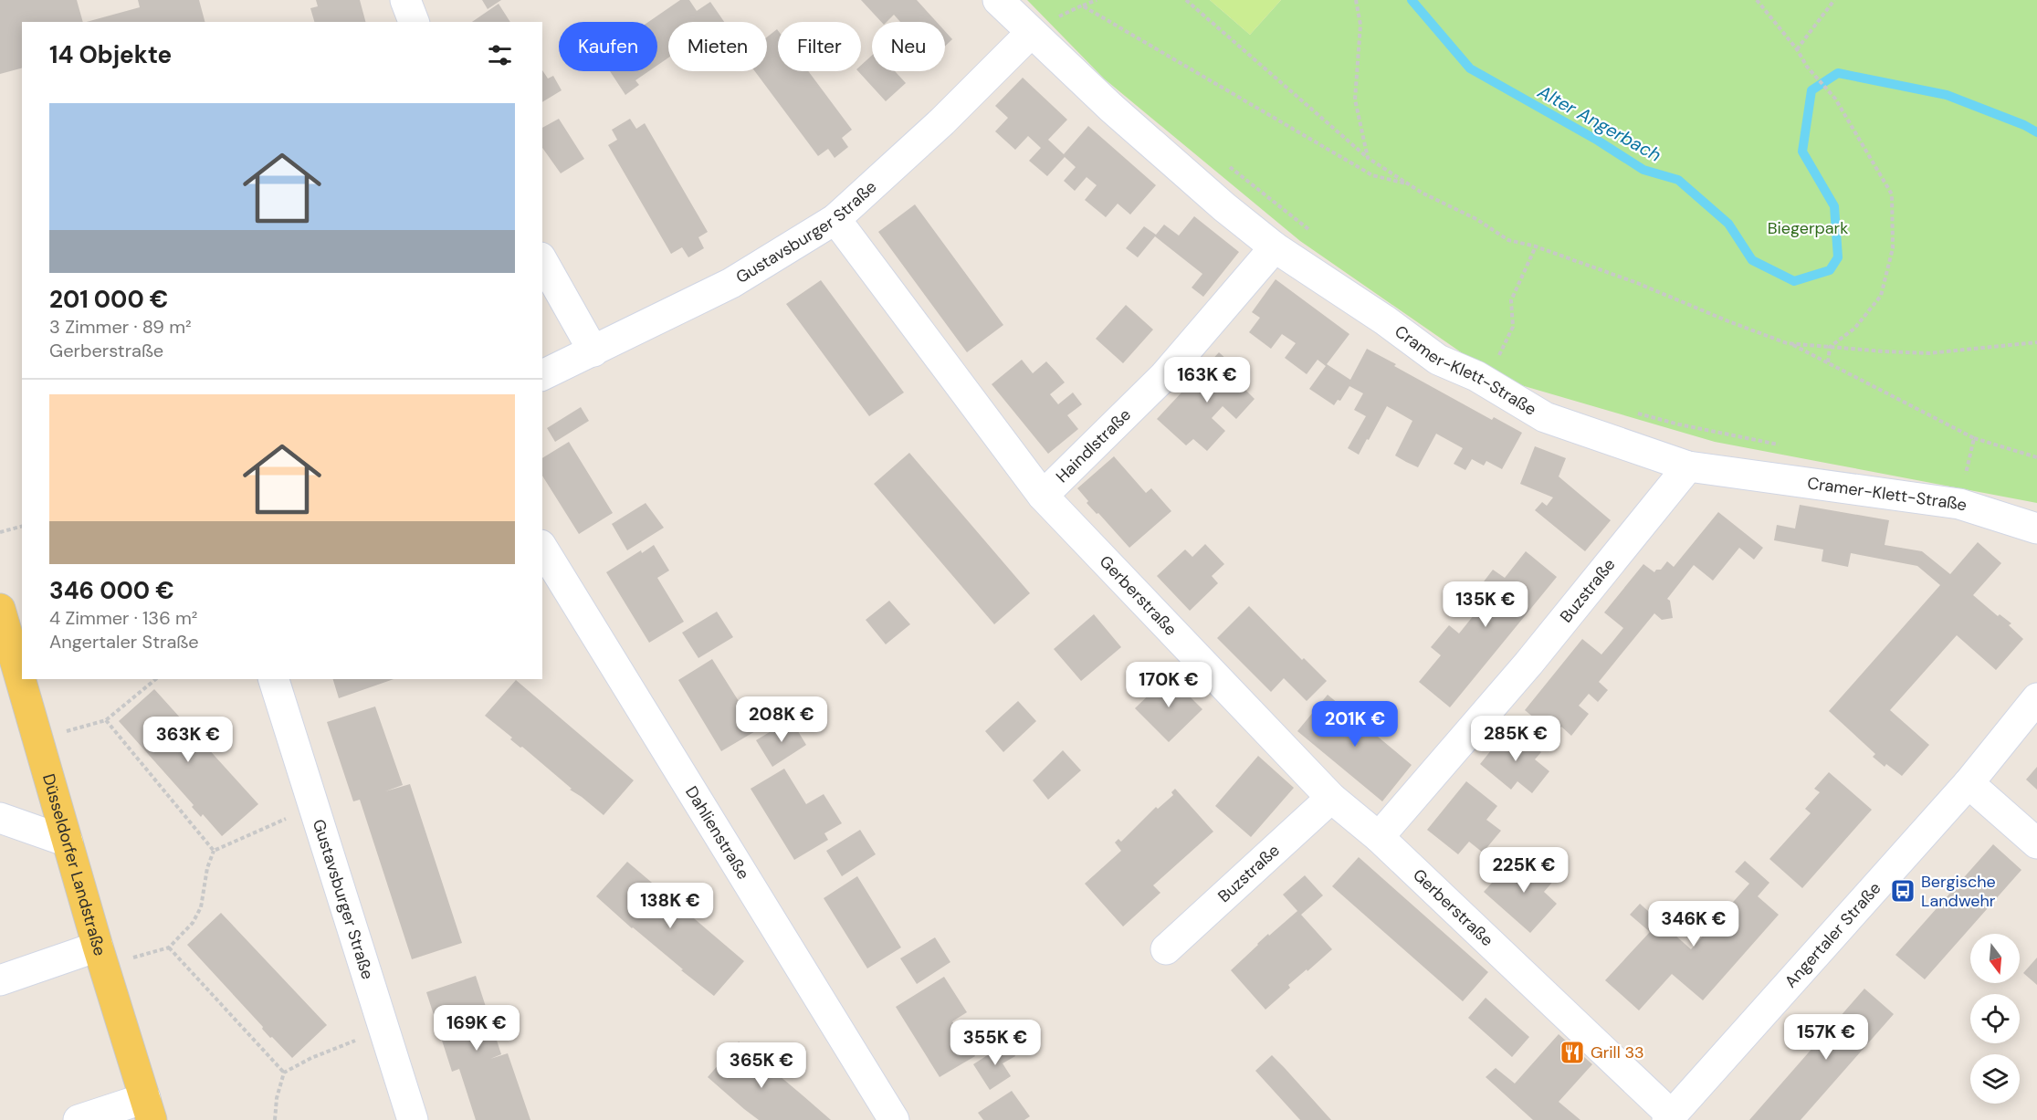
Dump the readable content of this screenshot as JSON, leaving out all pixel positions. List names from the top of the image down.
{
  "streets": {
    "main road": ["Düsseldorfer Landstraße"],
    "street": [
      "Gustavsburger Straße",
      "Cramer-Klett-Straße",
      "Haindlstraße",
      "Buzstraße",
      "Gerberstraße",
      "Dahlienstraße",
      "Angertaler Straße"
    ]
  },
  "crossings": [
    ["Gustavsburger Straße", "Cramer-Klett-Straße"],
    ["Gustavsburger Straße", "Gerberstraße"],
    ["Cramer-Klett-Straße", "Haindlstraße"],
    ["Cramer-Klett-Straße", "Buzstraße"],
    ["Haindlstraße", "Gerberstraße"],
    ["Buzstraße", "Gerberstraße"],
    ["Gerberstraße", "Angertaler Straße"]
  ],
  "water": ["Alter Angerbach"],
  "parks": ["Biegerpark"],
  "places": {
    "bus stop": ["Bergische Landwehr"],
    "restaurant": ["Grill 33"]
  },
  "north": "bottom",
  "page": {
    "chip": [
      "Kaufen",
      "Mieten",
      "Filter",
      "Neu"
    ],
    "heading": "14 Objekte",
    "list": [
      {
        "name": "201 000 €",
        "note": "3 Zimmer · 89 m² · Gerberstraße"
      },
      {
        "name": "346 000 €",
        "note": "4 Zimmer · 136 m² · Angertaler Straße"
      }
    ],
    "price": [
      "163K €",
      "135K €",
      "170K €",
      "208K €",
      "201K €",
      "285K €",
      "363K €",
      "225K €",
      "138K €",
      "346K €",
      "169K €",
      "157K €",
      "355K €",
      "365K €"
    ]
  }
}
